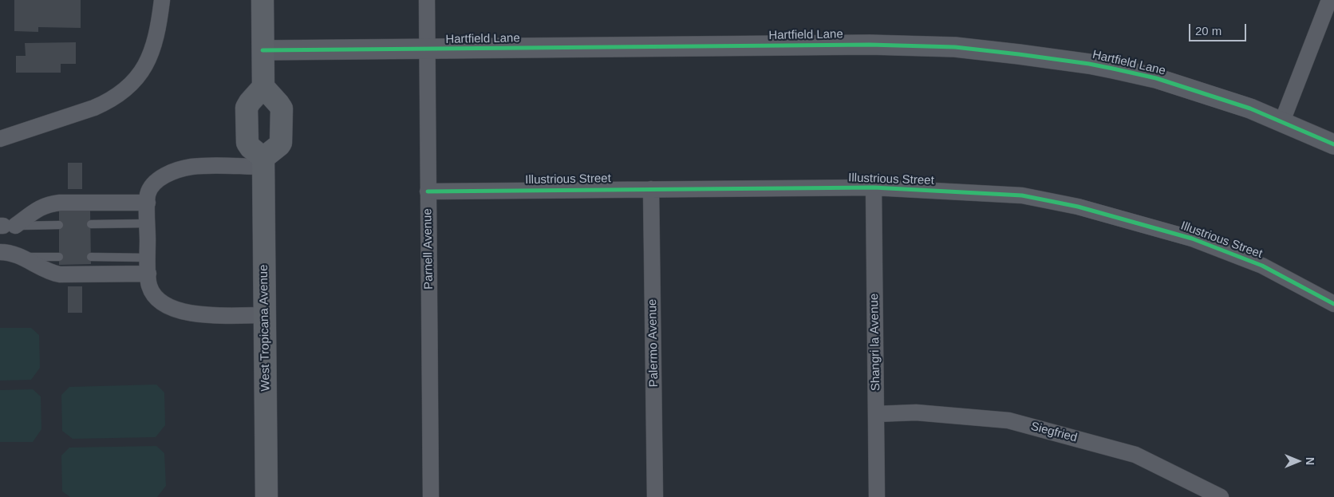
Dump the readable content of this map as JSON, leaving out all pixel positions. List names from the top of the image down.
{
  "streets": {
    "main road": ["West Tropicana Avenue"],
    "street": [
      "Hartfield Lane",
      "Illustrious Street",
      "Parnell Avenue",
      "Shangri la Avenue",
      "Palermo Avenue",
      "Siegfried"
    ]
  },
  "crossings": [
    ["Hartfield Lane", "Parnell Avenue"],
    ["Illustrious Street", "Parnell Avenue"],
    ["Illustrious Street", "Shangri la Avenue"],
    ["Illustrious Street", "Palermo Avenue"],
    ["Shangri la Avenue", "Siegfried"]
  ],
  "scale_bar": "20 m",
  "north": "right"
}
